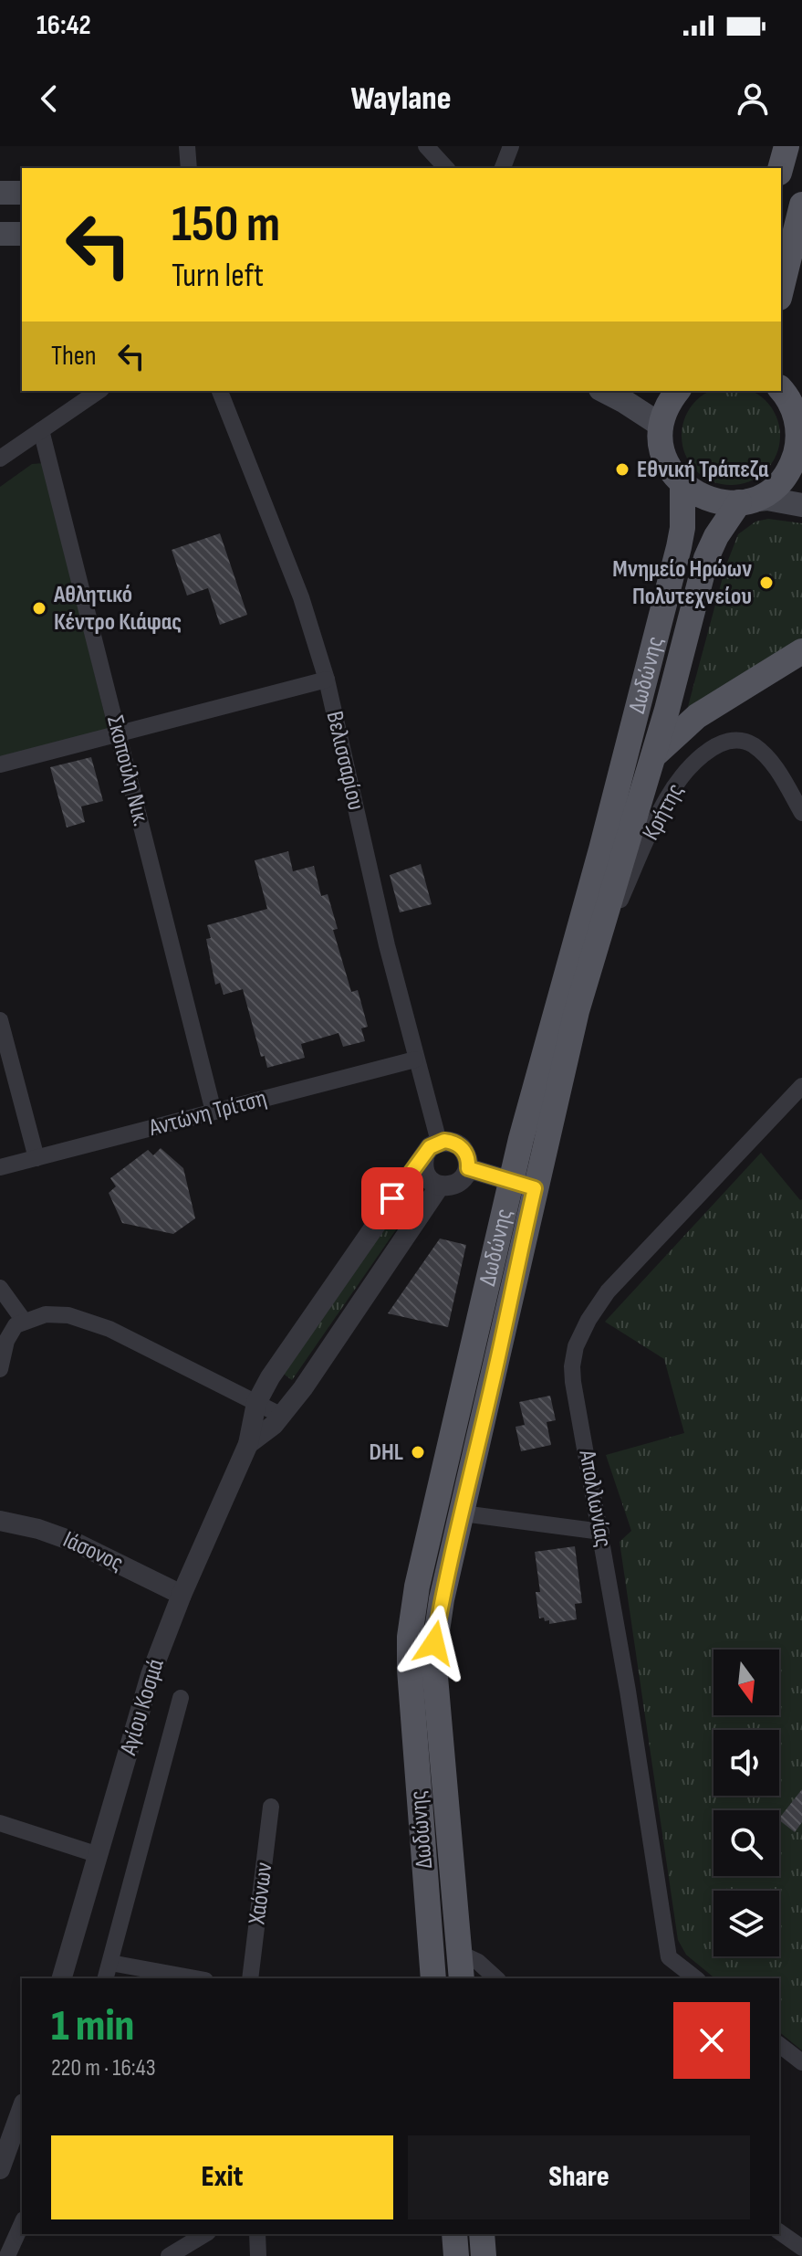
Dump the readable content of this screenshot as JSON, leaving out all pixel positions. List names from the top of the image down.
{
  "streets": {
    "main road": ["Δωδώνης"],
    "street": [
      "Βελισσαρίου",
      "Σκοπούλη Νικ.",
      "Κρήτης",
      "Αντώνη Τρίτση",
      "Απολλωνίας",
      "Ιάσονος",
      "Αγίου Κοσμά",
      "Χαόνων"
    ]
  },
  "crossings": [
    ["Δωδώνης", "Κρήτης"],
    ["Βελισσαρίου", "Αντώνη Τρίτση"],
    ["Βελισσαρίου", "Αγίου Κοσμά"],
    ["Σκοπούλη Νικ.", "Αντώνη Τρίτση"],
    ["Ιάσονος", "Αγίου Κοσμά"]
  ],
  "places": [
    "Εθνική Τράπεζα",
    "Μνημείο Ηρώων Πολυτεχνείου",
    "Αθλητικό Κέντρο Κιάφας",
    "DHL"
  ],
  "north": "bottom",
  "page": {
    "status": "16:42",
    "header": "Waylane",
    "turn": ["150 m", "Turn left"],
    "then": "Then",
    "heading": ["1 min", "220 m · 16:43"],
    "buttons": ["Exit", "Share"]
  }
}
